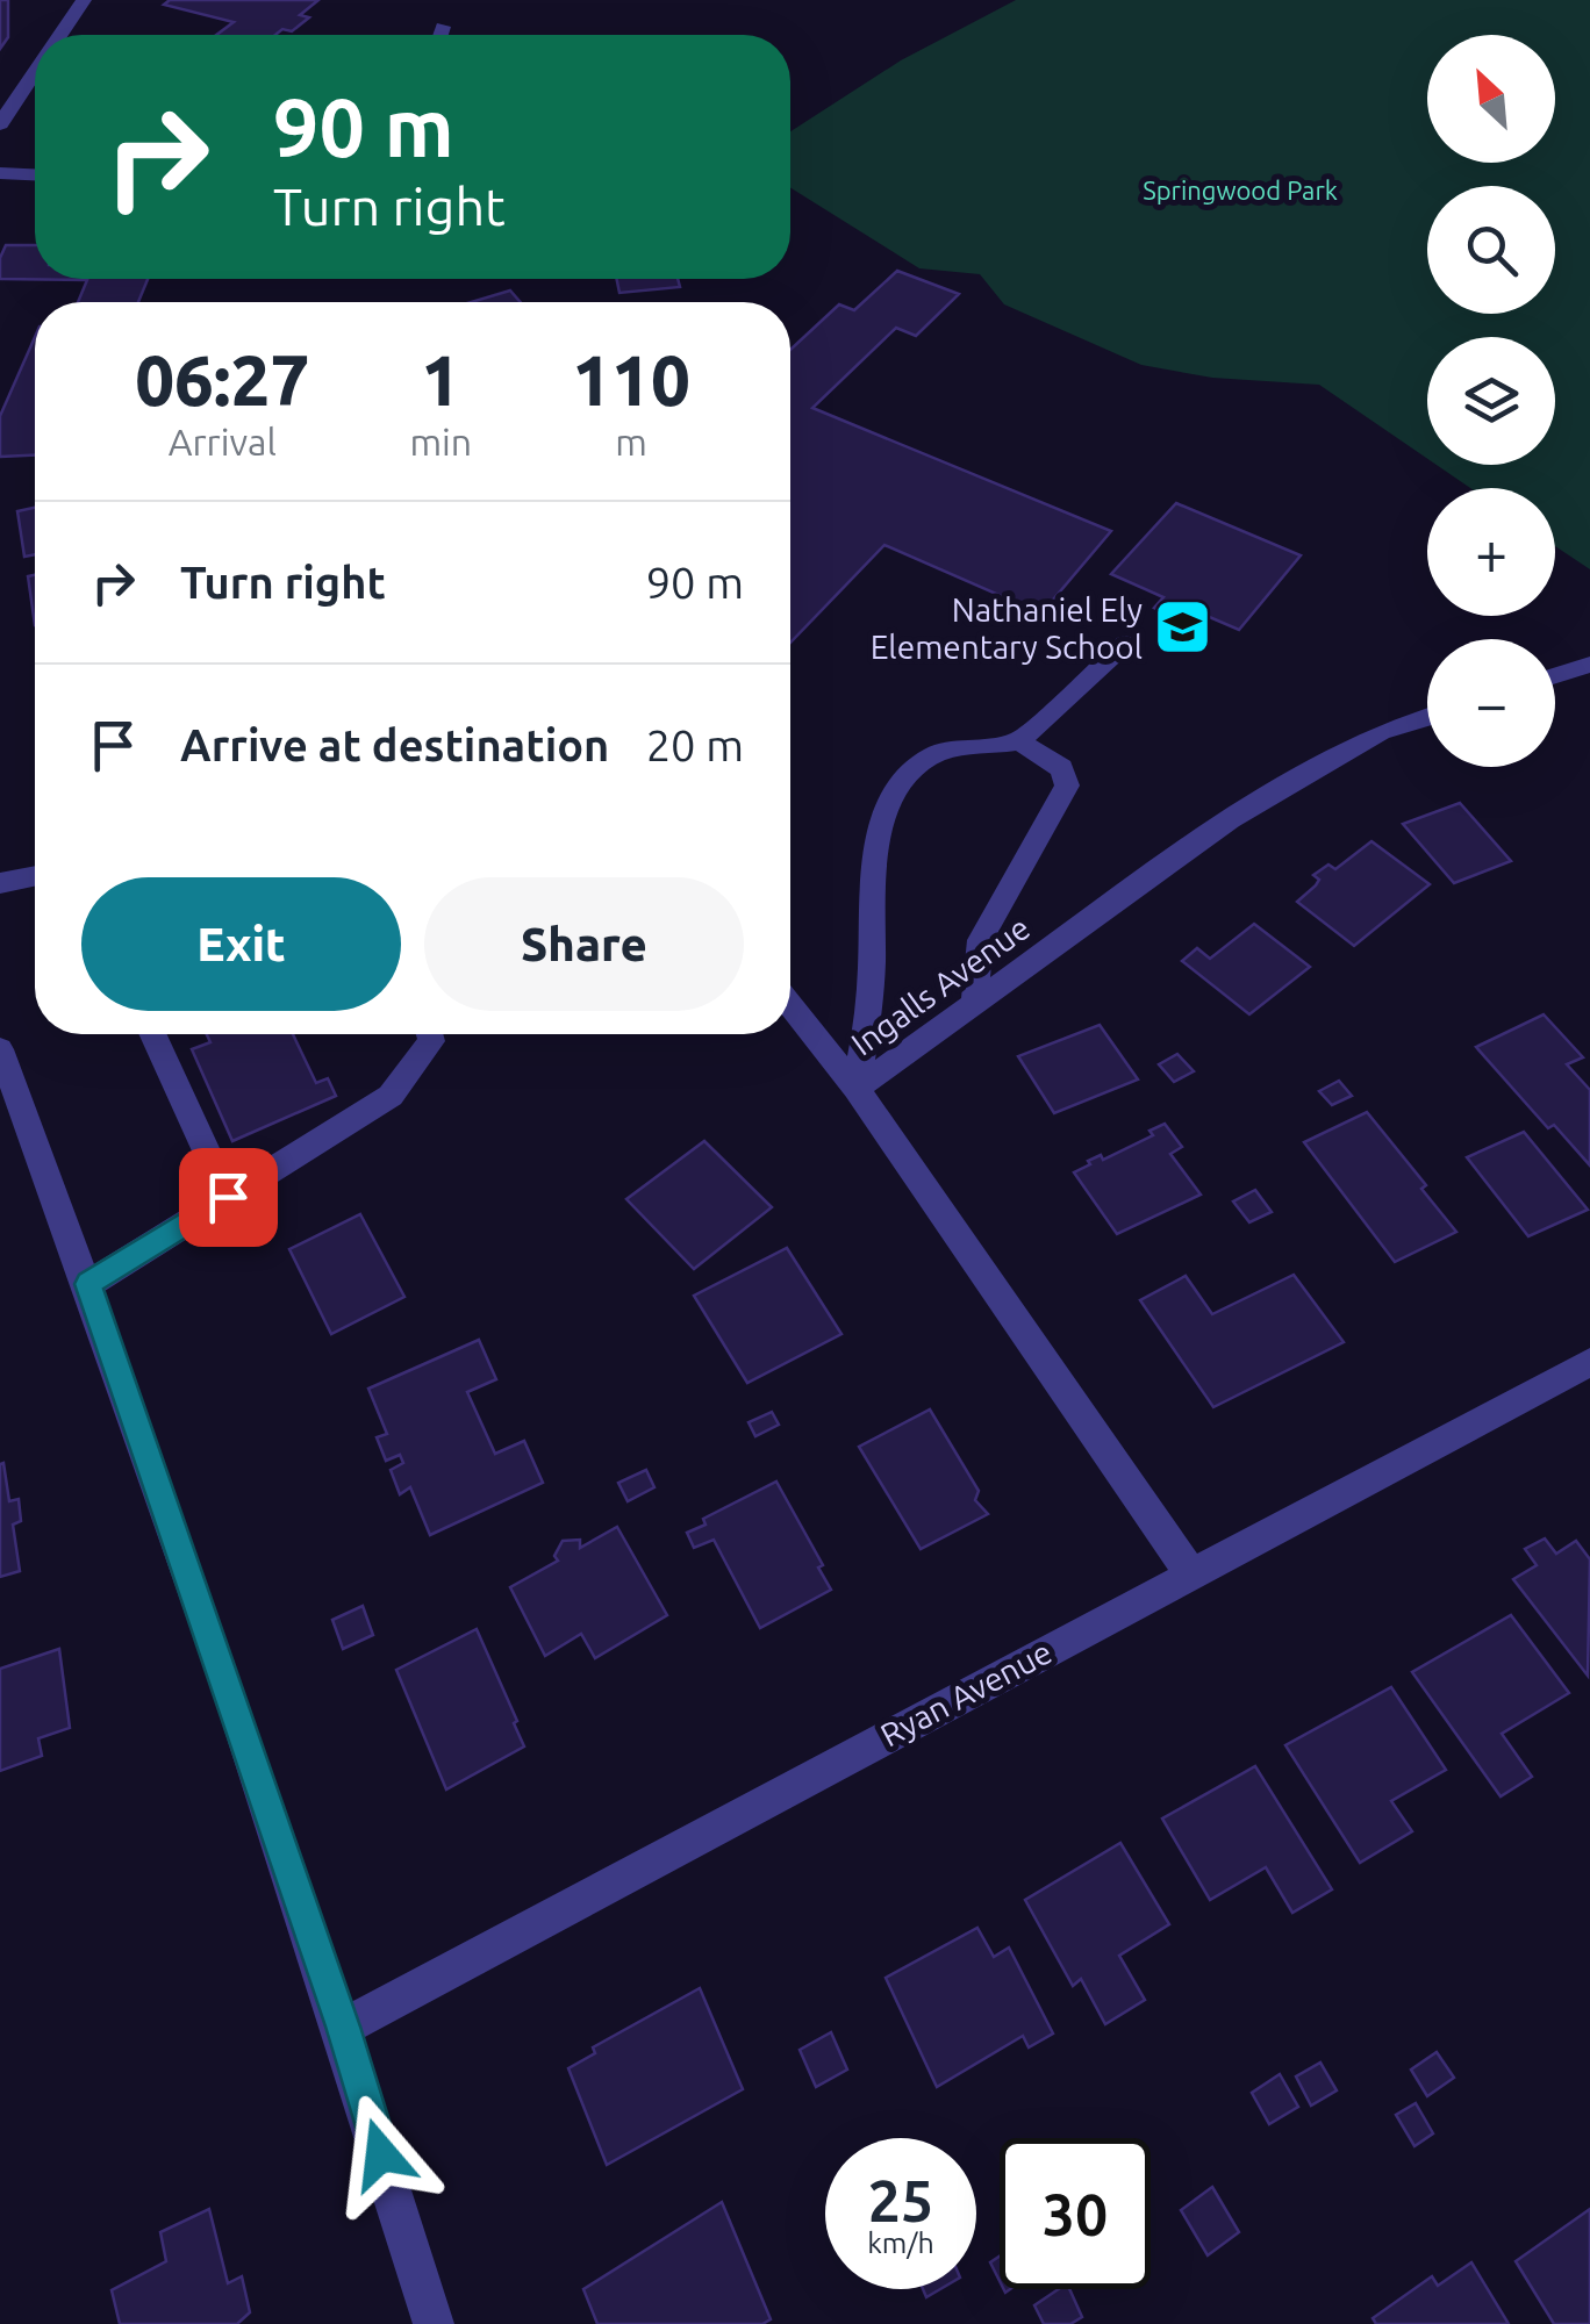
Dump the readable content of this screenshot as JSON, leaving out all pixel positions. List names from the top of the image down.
{
  "streets": {
    "street": ["Ingalls Avenue", "Ryan Avenue"]
  },
  "crossings": [
    ["Ingalls Avenue", "Ryan Avenue"]
  ],
  "parks": ["Springwood Park"],
  "places": {
    "school or university": ["Nathaniel Ely Elementary School"]
  },
  "north": "top left",
  "page": {
    "map_buttons": ["+", "−"],
    "turn": ["90 m", "Turn right"],
    "eta": [
      "06:27",
      "Arrival",
      "1",
      "min",
      "110",
      "m"
    ],
    "list": [
      {
        "name": "Turn right",
        "value": "90 m"
      },
      {
        "name": "Arrive at destination",
        "value": "20 m"
      }
    ],
    "buttons": ["Exit", "Share"],
    "speed": "25 km/h",
    "limit": "30"
  }
}
